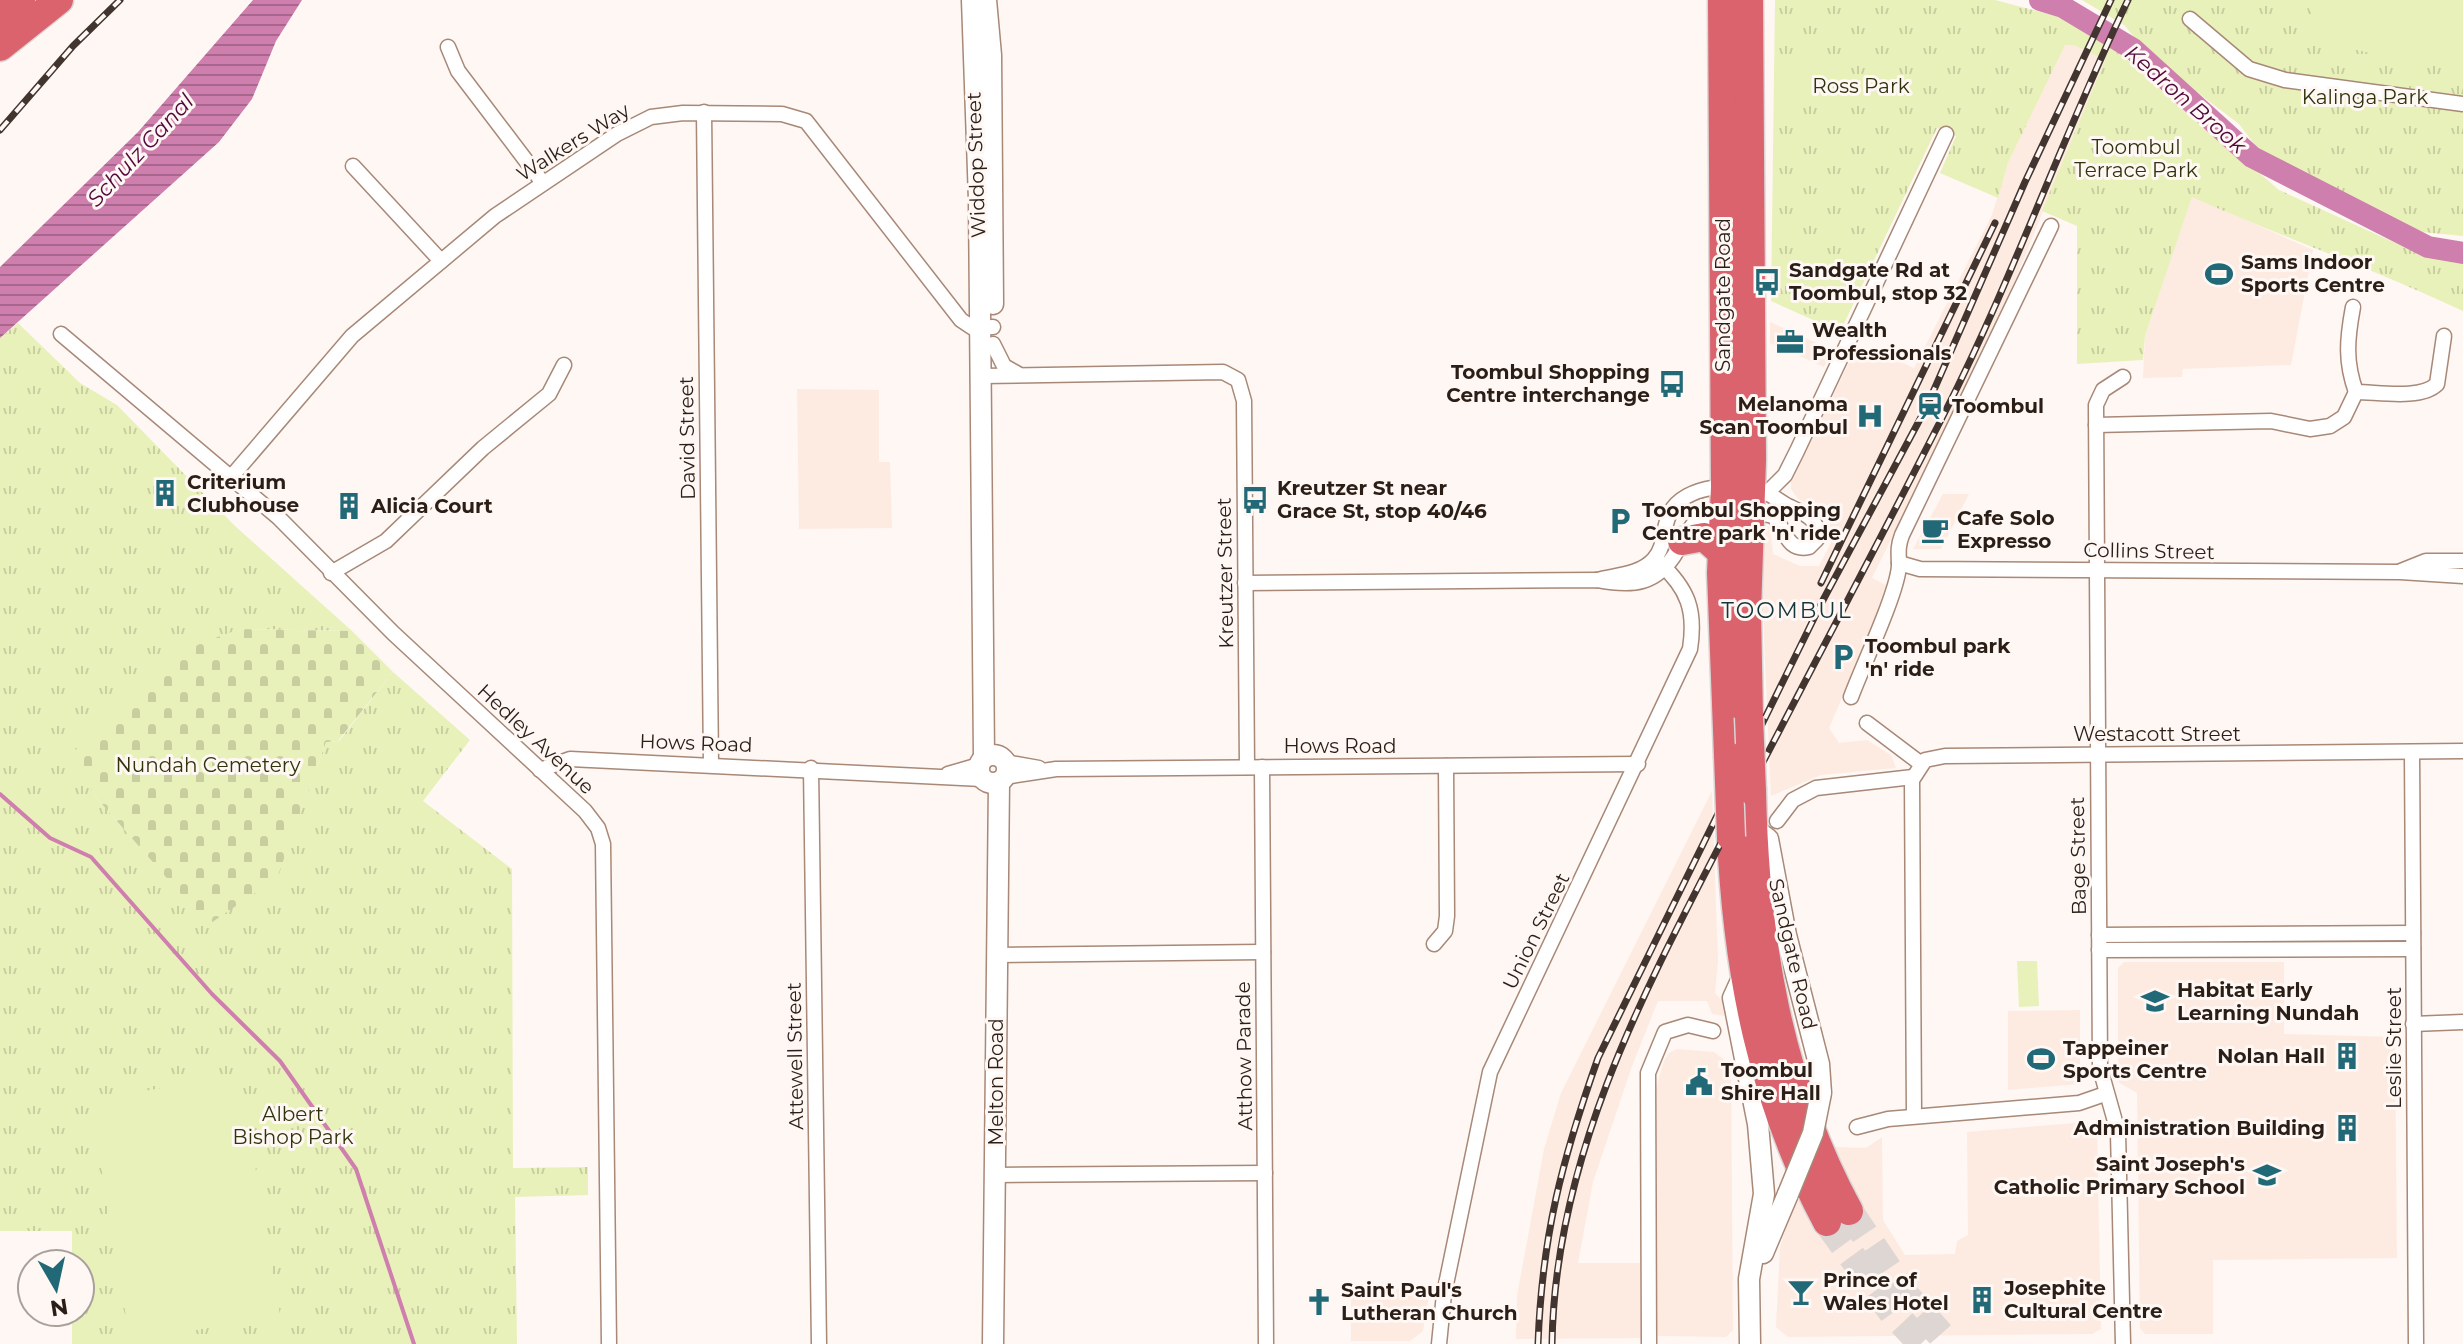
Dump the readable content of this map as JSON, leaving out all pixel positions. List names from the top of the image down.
{
  "streets": {
    "highway": ["Sandgate Road"],
    "street": [
      "Walkers Way",
      "Widdop Street",
      "David Street",
      "Collins Street",
      "Kreutzer Street",
      "Westacott Street",
      "Hedley Avenue",
      "Hows Road",
      "Bage Street",
      "Union Street",
      "Leslie Street",
      "Attewell Street",
      "Atthow Parade",
      "Melton Road"
    ]
  },
  "crossings": [
    ["Walkers Way", "Widdop Street"],
    ["Walkers Way", "David Street"],
    ["Walkers Way", "Kreutzer Street"],
    ["Walkers Way", "Hedley Avenue"],
    ["Walkers Way", "Melton Road"],
    ["Widdop Street", "Melton Road"],
    ["Sandgate Road", "Westacott Street"],
    ["David Street", "Hows Road"],
    ["Collins Street", "Bage Street"],
    ["Kreutzer Street", "Hows Road"],
    ["Kreutzer Street", "Atthow Parade"],
    ["Westacott Street", "Bage Street"],
    ["Westacott Street", "Leslie Street"],
    ["Hedley Avenue", "Hows Road"],
    ["Hows Road", "Union Street"],
    ["Hows Road", "Attewell Street"],
    ["Hows Road", "Atthow Parade"],
    ["Hows Road", "Melton Road"]
  ],
  "districts": ["TOOMBUL"],
  "water": ["Kedron Brook", "Schulz Canal"],
  "parks": [
    "Ross Park",
    "Kalinga Park",
    "Toombul Terrace Park",
    "Nundah Cemetery",
    "Albert Bishop Park"
  ],
  "places": {
    "sports": ["Sams Indoor Sports Centre", "Tappeiner Sports Centre"],
    "bus stop": ["Sandgate Rd at Toombul, stop 32", "Toombul Shopping Centre interchange", "Kreutzer St near Grace St, stop 40/46"],
    "office": ["Wealth Professionals"],
    "station": ["Toombul"],
    "hospital": ["Melanoma Scan Toombul"],
    "building": [
      "Criterium Clubhouse",
      "Alicia Court",
      "Nolan Hall",
      "Administration Building",
      "Josephite Cultural Centre"
    ],
    "parking": ["Toombul Shopping Centre park 'n' ride", "Toombul park 'n' ride"],
    "cafe": ["Cafe Solo Expresso"],
    "school or university": ["Habitat Early Learning Nundah", "Saint Joseph's Catholic Primary School"],
    "public building": ["Toombul Shire Hall"],
    "bar": ["Prince of Wales Hotel"],
    "church": ["Saint Paul's Lutheran Church"]
  },
  "north": "bottom"
}
